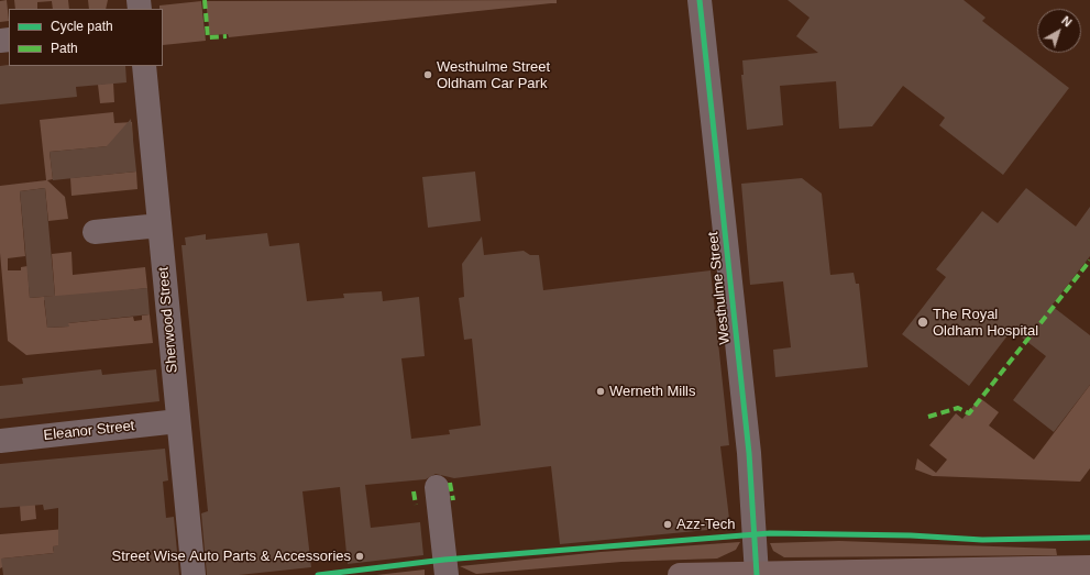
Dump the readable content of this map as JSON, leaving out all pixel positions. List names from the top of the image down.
{
  "streets": {
    "street": ["Westhulme Street", "Sherwood Street", "Eleanor Street"]
  },
  "crossings": [
    ["Sherwood Street", "Eleanor Street"]
  ],
  "places": [
    "Westhulme Street Oldham Car Park",
    "The Royal Oldham Hospital",
    "Werneth Mills",
    "Azz-Tech",
    "Street Wise Auto Parts & Accessories"
  ],
  "legend": ["Cycle path", "Path"],
  "north": "top right"
}
